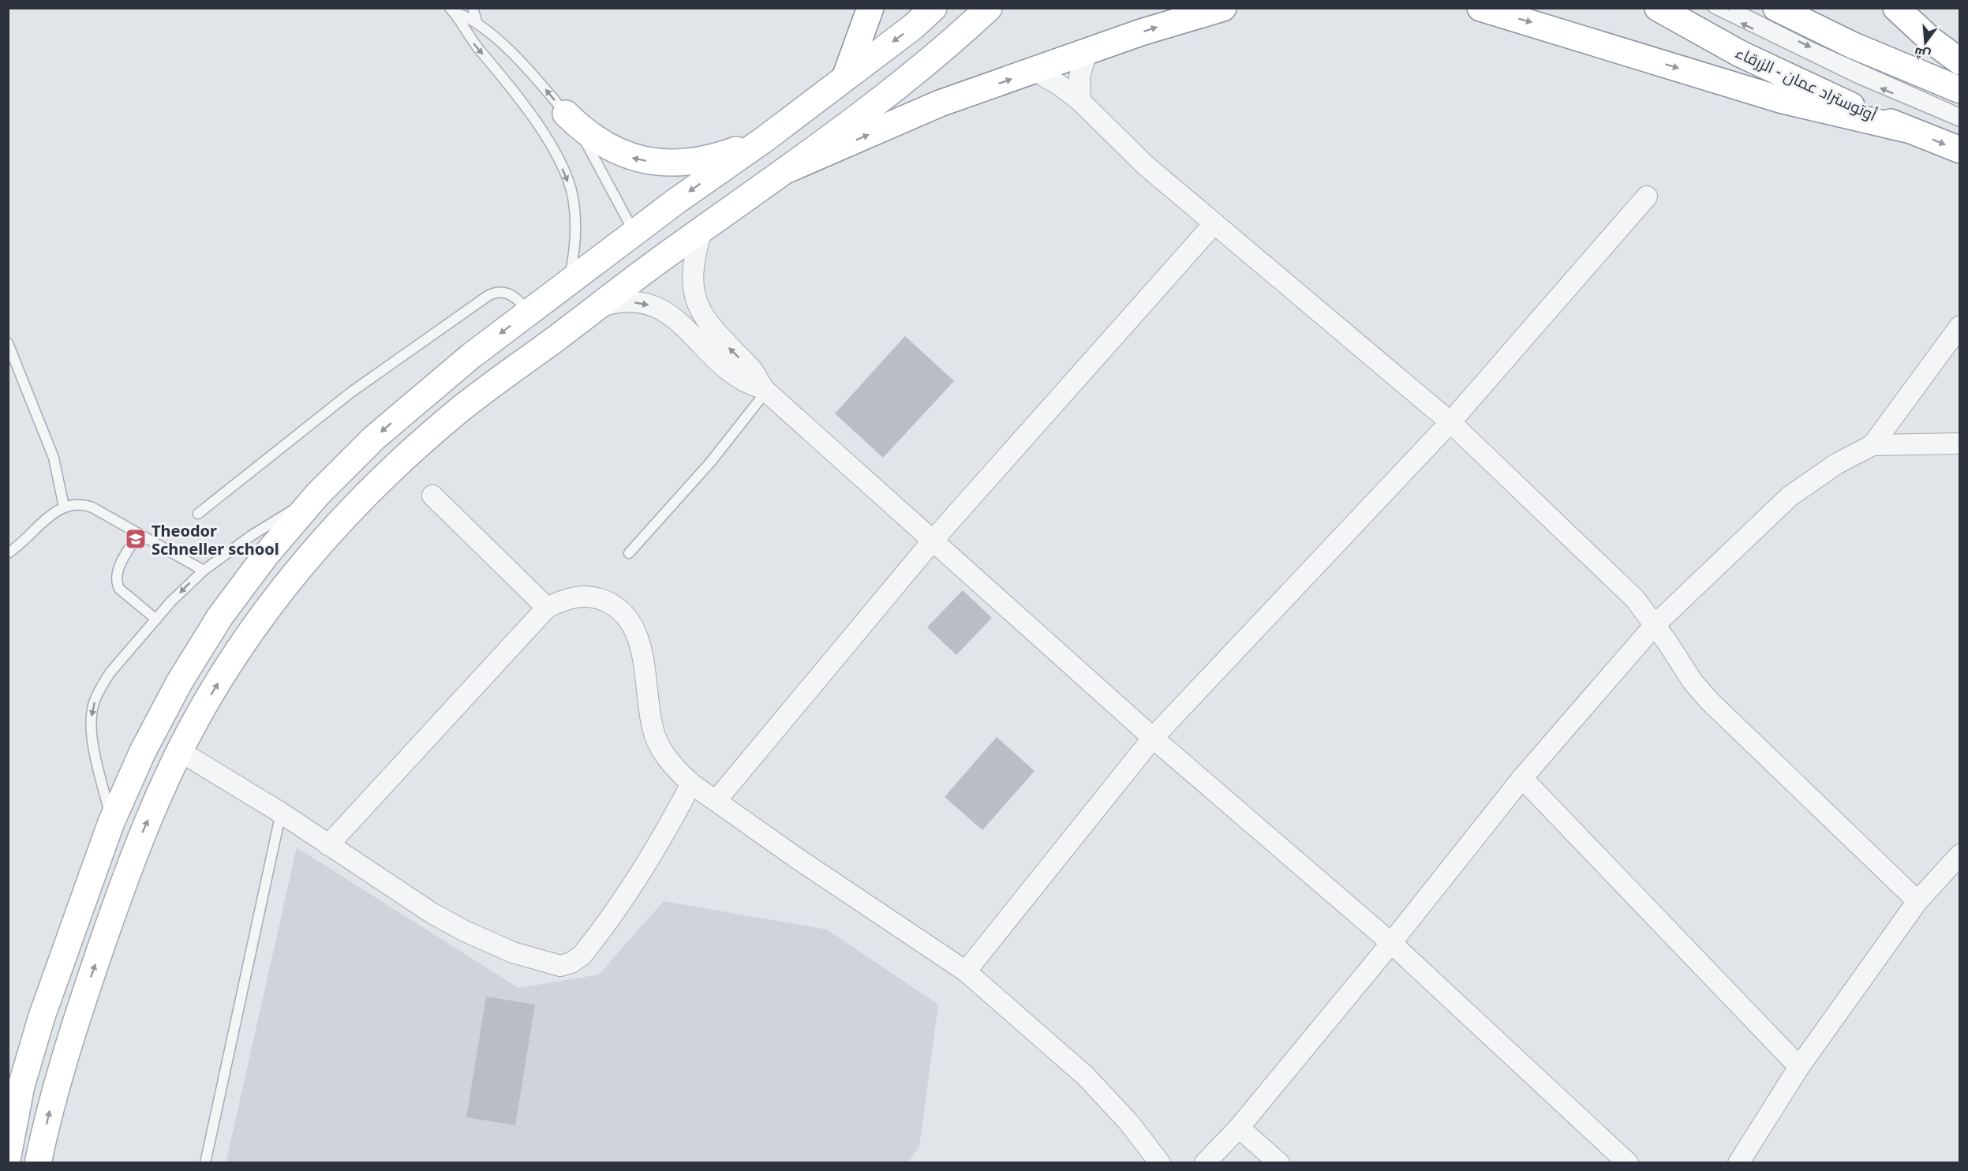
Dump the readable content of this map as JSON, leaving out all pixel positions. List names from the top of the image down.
{
  "streets": {
    "main road": ["أوتوستراد عمان - الزرقاء"]
  },
  "places": {
    "school or university": ["Theodor Schneller school"]
  },
  "north": "bottom"
}
